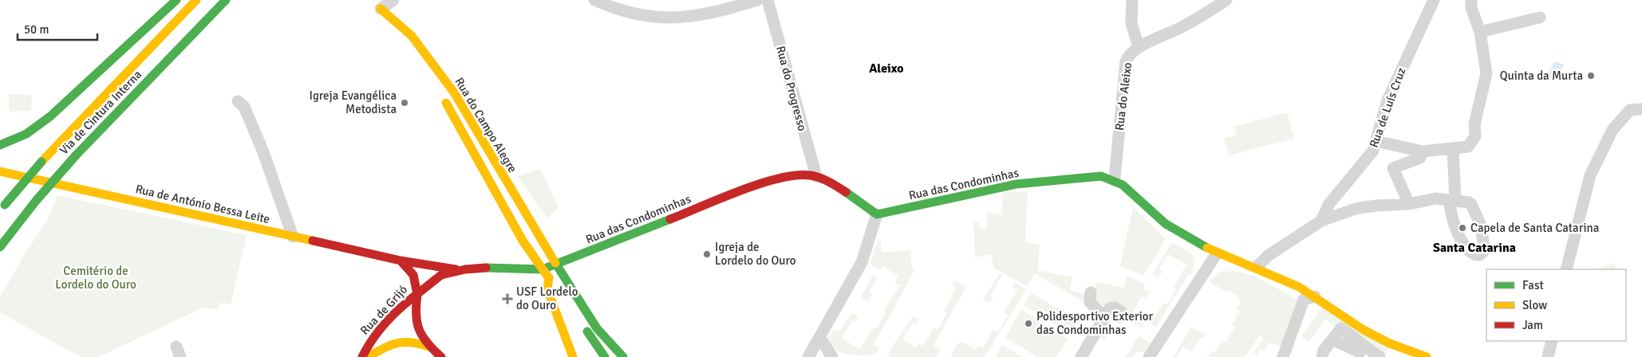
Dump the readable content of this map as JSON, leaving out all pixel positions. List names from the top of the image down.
{
  "streets": {
    "main road": [
      "Via de Cintura Interna",
      "Rua do Campo Alegre",
      "Rua das Condominhas",
      "Rua de António Bessa Leite",
      "Rua de Grijó"
    ],
    "street": ["Rua do Progresso", "Rua do Aleixo", "Rua de Luís Cruz"]
  },
  "crossings": [
    ["Rua do Progresso", "Rua das Condominhas"],
    ["Rua do Aleixo", "Rua das Condominhas"],
    ["Rua do Campo Alegre", "Rua das Condominhas"],
    ["Rua de António Bessa Leite", "Rua de Grijó"]
  ],
  "districts": ["Aleixo", "Santa Catarina"],
  "parks": ["Cemitério de Lordelo do Ouro"],
  "places": {
    "other": [
      "Quinta da Murta",
      "Igreja Evangélica Metodista",
      "Capela de Santa Catarina",
      "Igreja de Lordelo do Ouro",
      "Polidesportivo Exterior das Condominhas"
    ],
    "health": ["USF Lordelo do Ouro"]
  },
  "legend": ["Fast", "Slow", "Jam"],
  "scale_bar": "50 m"
}
